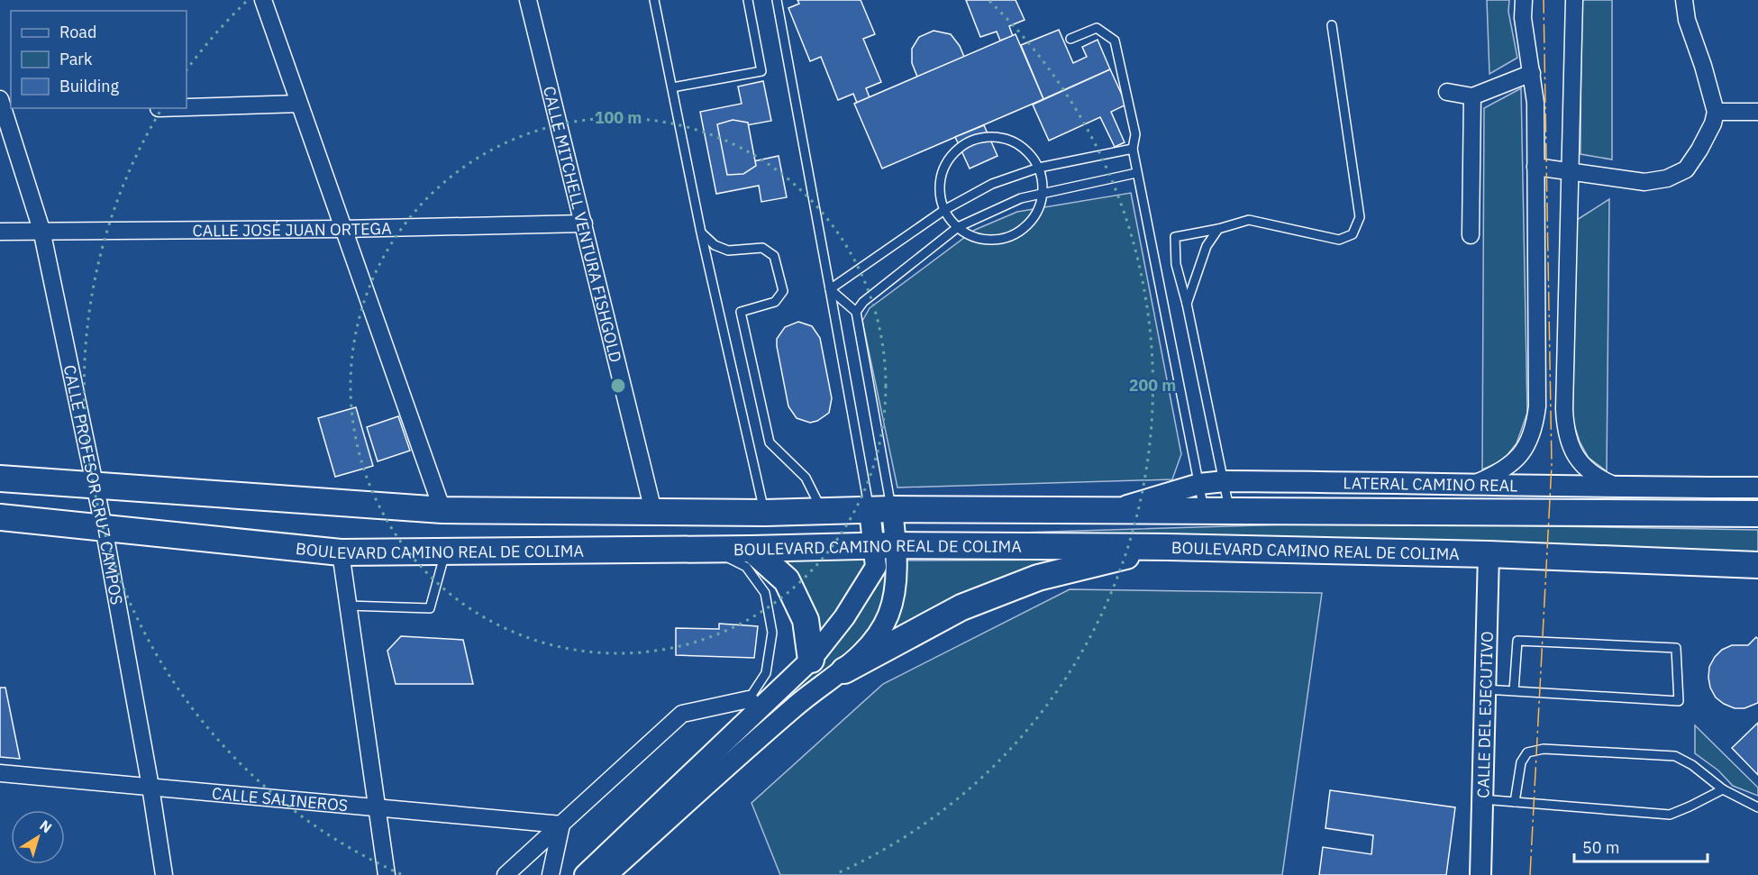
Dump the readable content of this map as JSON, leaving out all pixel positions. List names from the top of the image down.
{
  "streets": {
    "main road": ["BOULEVARD CAMINO REAL DE COLIMA"],
    "street": [
      "CALLE MITCHELL VENTURA FISHGOLD",
      "CALLE JOSÉ JUAN ORTEGA",
      "LATERAL CAMINO REAL",
      "CALLE PROFESOR CRUZ CAMPOS",
      "CALLE DEL EJECUTIVO",
      "CALLE SALINEROS"
    ]
  },
  "crossings": [
    ["CALLE MITCHELL VENTURA FISHGOLD", "CALLE JOSÉ JUAN ORTEGA"],
    ["CALLE MITCHELL VENTURA FISHGOLD", "BOULEVARD CAMINO REAL DE COLIMA"],
    ["CALLE JOSÉ JUAN ORTEGA", "CALLE PROFESOR CRUZ CAMPOS"],
    ["LATERAL CAMINO REAL", "BOULEVARD CAMINO REAL DE COLIMA"],
    ["CALLE PROFESOR CRUZ CAMPOS", "BOULEVARD CAMINO REAL DE COLIMA"],
    ["CALLE PROFESOR CRUZ CAMPOS", "CALLE SALINEROS"],
    ["BOULEVARD CAMINO REAL DE COLIMA", "CALLE DEL EJECUTIVO"]
  ],
  "legend": ["Road", "Park", "Building"],
  "scale_bar": "50 m",
  "north": "top right",
  "rings": ["100 m", "200 m"]
}
